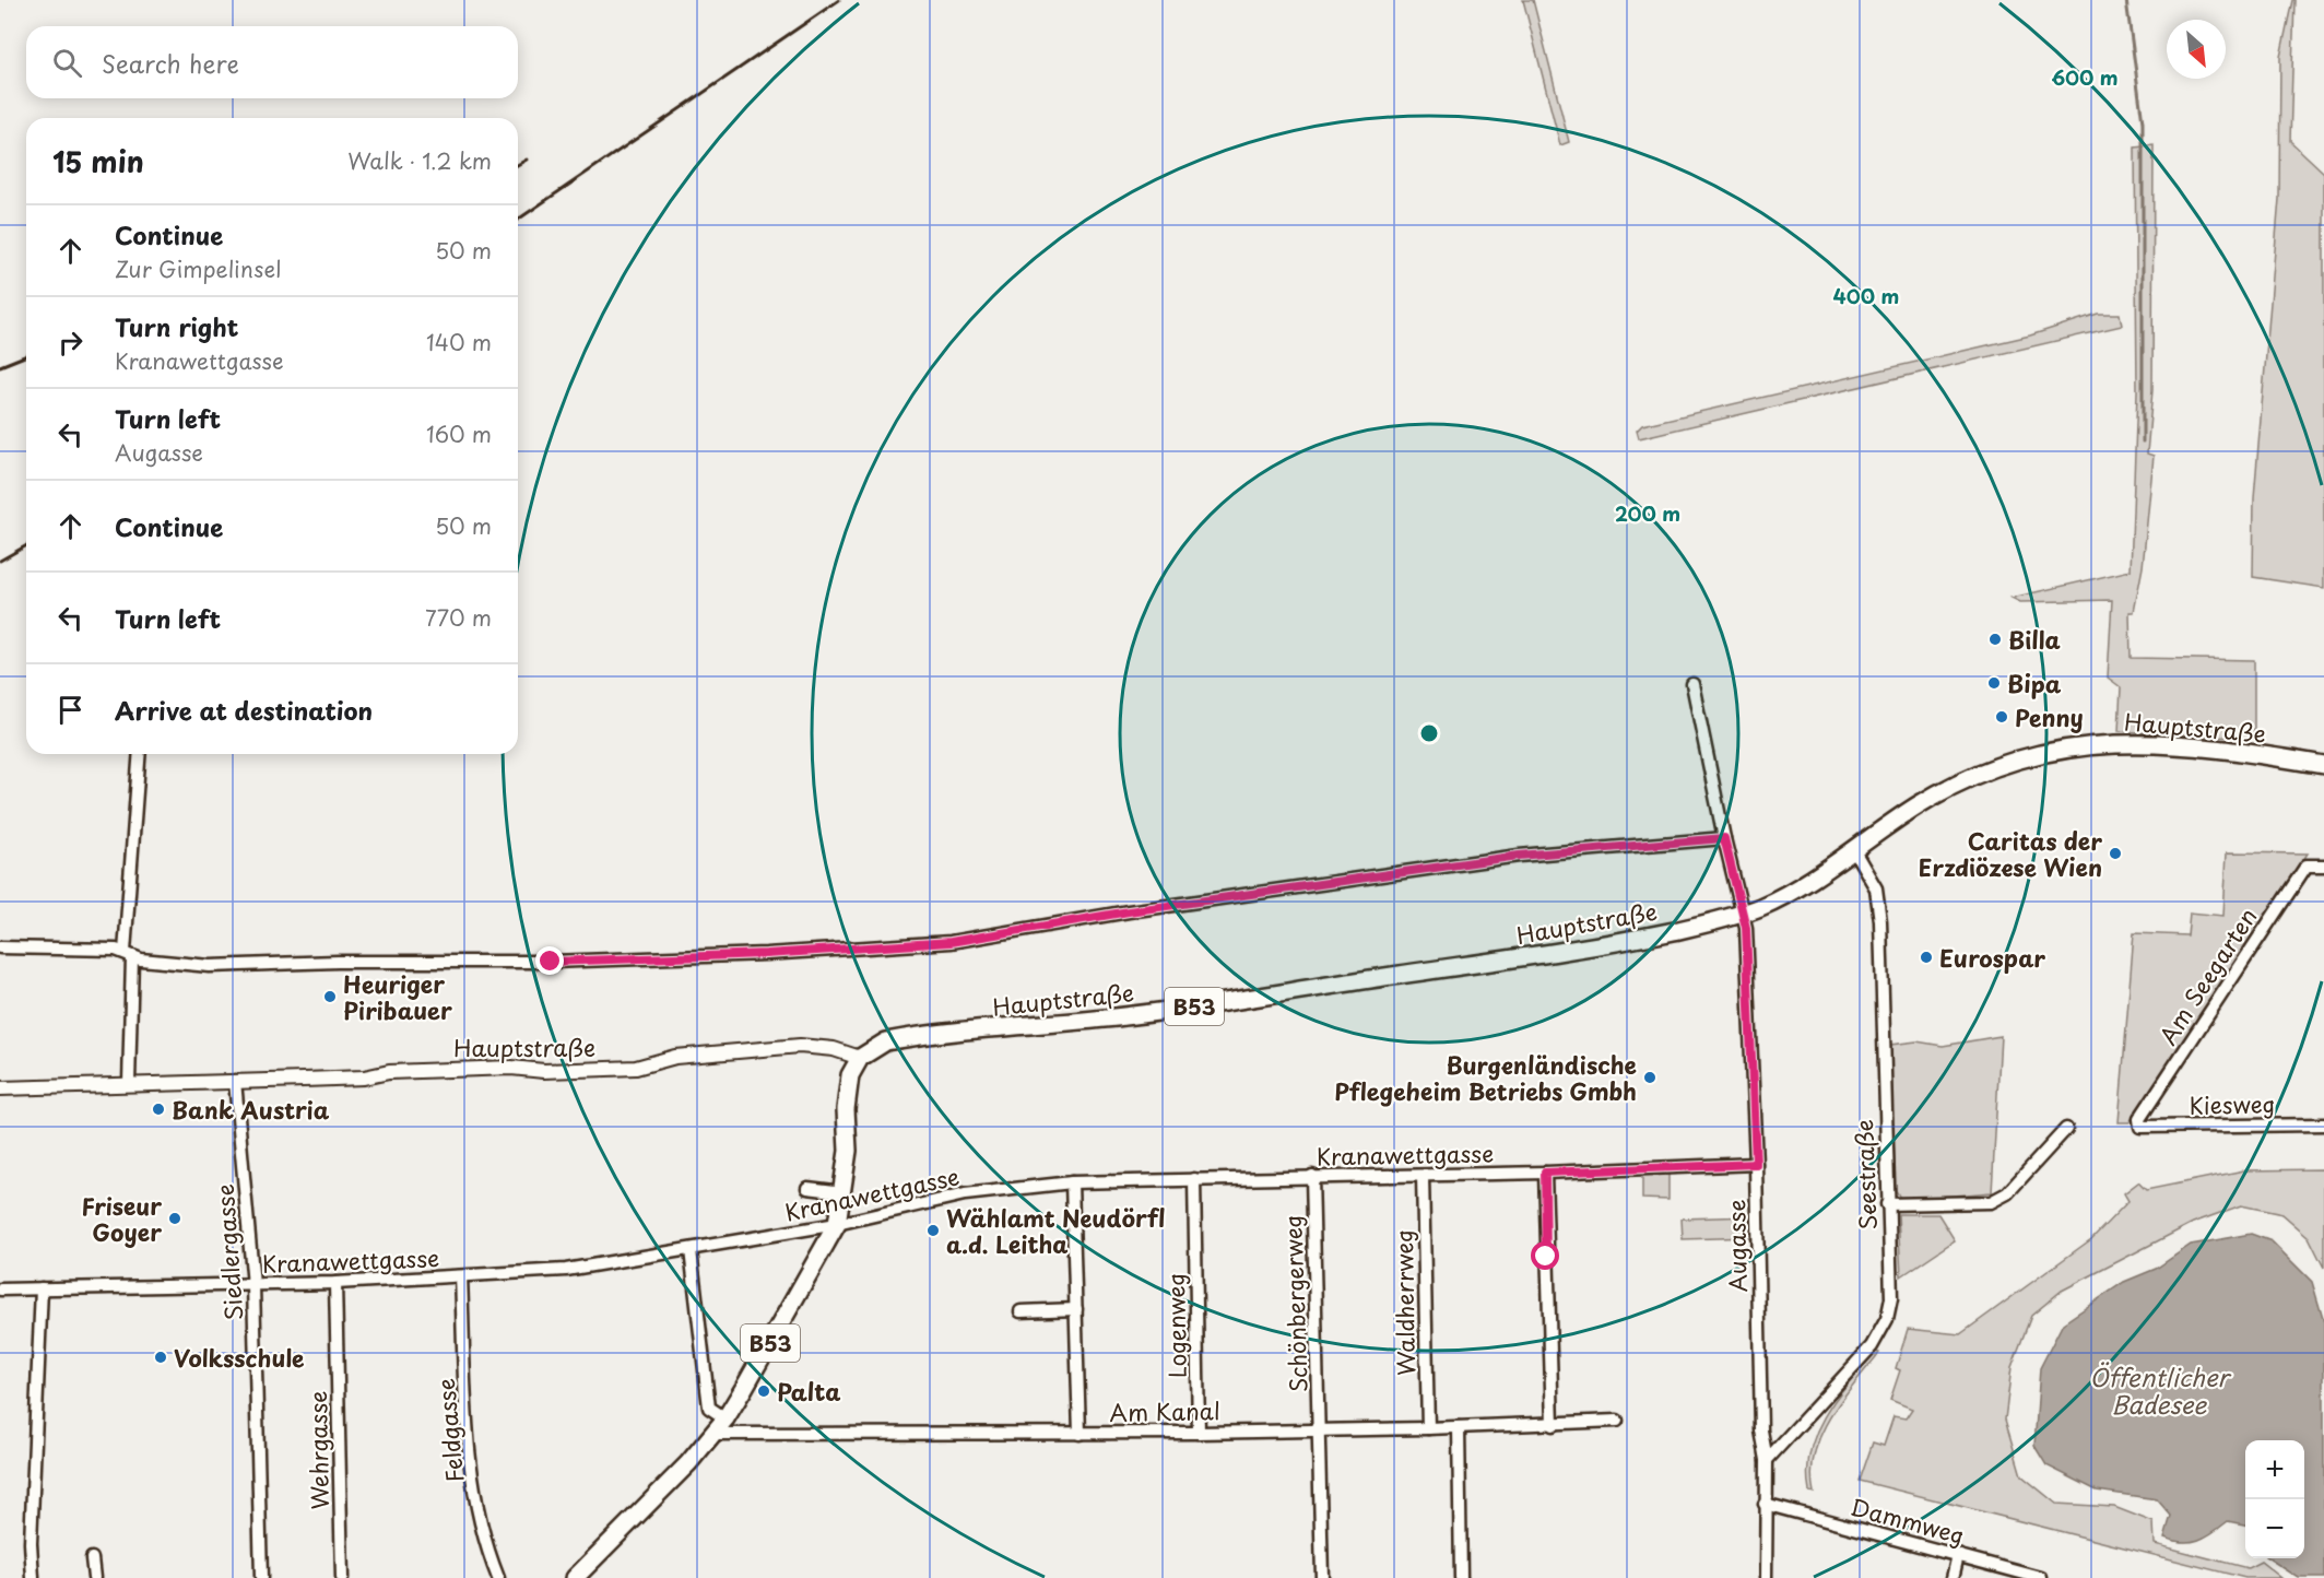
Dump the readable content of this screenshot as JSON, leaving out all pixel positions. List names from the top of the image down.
{
  "streets": {
    "main road": ["Hauptstraße", "B53"],
    "street": [
      "Am Seegarten",
      "Kiesweg",
      "Kranawettgasse",
      "Seestraße",
      "Augasse",
      "Siedlergasse",
      "Waldherrweg",
      "Schönbergerweg",
      "Logenweg",
      "Am Kanal",
      "Feldgasse",
      "Wehrgasse",
      "Dammweg"
    ]
  },
  "crossings": [
    ["Hauptstraße", "B53"],
    ["Hauptstraße", "Seestraße"],
    ["Hauptstraße", "Augasse"],
    ["Hauptstraße", "Siedlergasse"],
    ["Am Seegarten", "Kiesweg"],
    ["B53", "Kranawettgasse"],
    ["B53", "Am Kanal"],
    ["Kranawettgasse", "Augasse"],
    ["Kranawettgasse", "Siedlergasse"],
    ["Kranawettgasse", "Waldherrweg"],
    ["Kranawettgasse", "Schönbergerweg"],
    ["Kranawettgasse", "Logenweg"],
    ["Kranawettgasse", "Feldgasse"],
    ["Kranawettgasse", "Wehrgasse"],
    ["Seestraße", "Augasse"],
    ["Augasse", "Dammweg"],
    ["Waldherrweg", "Am Kanal"],
    ["Schönbergerweg", "Am Kanal"],
    ["Logenweg", "Am Kanal"]
  ],
  "water": ["Öffentlicher Badesee"],
  "places": [
    "Billa",
    "Bipa",
    "Penny",
    "Caritas der Erzdiözese Wien",
    "Eurospar",
    "Heuriger Piribauer",
    "Burgenländische Pflegeheim Betriebs Gmbh",
    "Bank Austria",
    "Friseur Goyer",
    "Wählamt Neudörfl a.d. Leitha",
    "Volksschule",
    "Palta"
  ],
  "north": "bottom right",
  "page": {
    "search": "Search here",
    "heading": ["15 min", "Walk · 1.2 km"],
    "list": [
      ["Continue", "Zur Gimpelinsel", "50 m"],
      ["Turn right", "Kranawettgasse", "140 m"],
      ["Turn left", "Augasse", "160 m"],
      ["Continue", "50 m"],
      ["Turn left", "770 m"],
      "Arrive at destination"
    ],
    "map_buttons": ["+", "−"]
  },
  "rings": ["600 m", "400 m", "200 m"]
}
